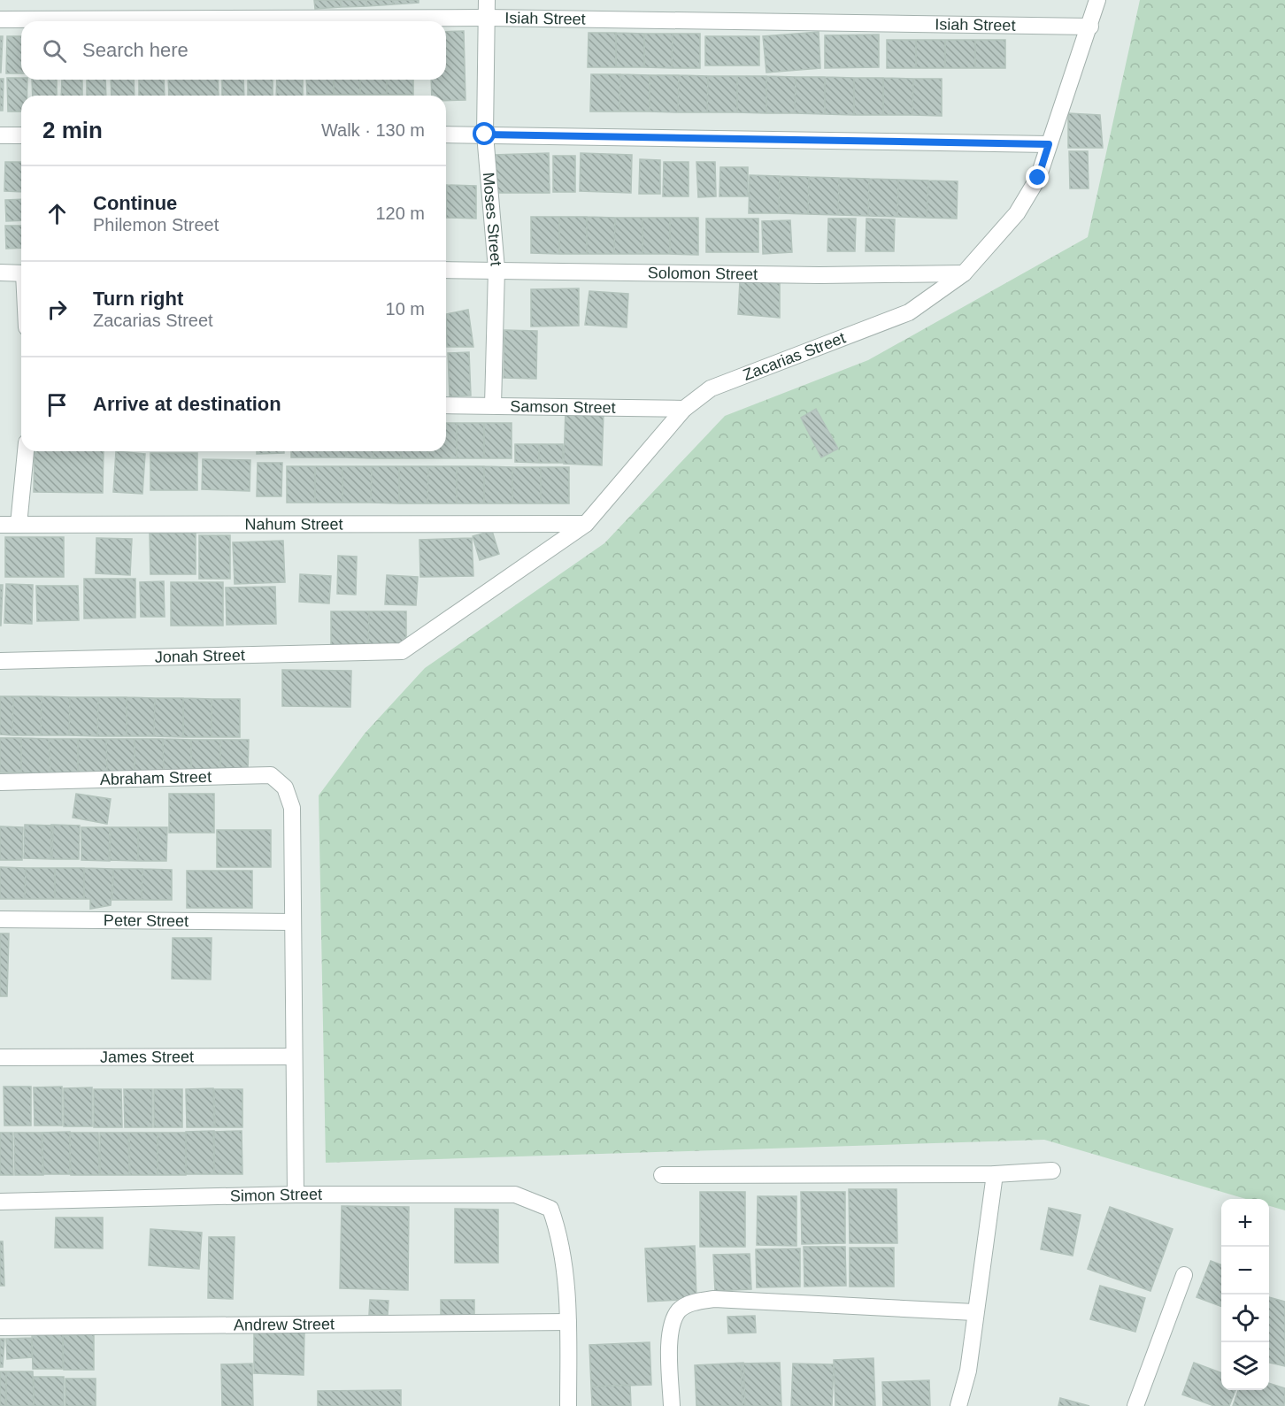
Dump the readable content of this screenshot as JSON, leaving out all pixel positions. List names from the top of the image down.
{
  "streets": {
    "street": [
      "Isiah Street",
      "Moses Street",
      "Solomon Street",
      "Zacarias Street",
      "Samson Street",
      "Nahum Street",
      "Jonah Street",
      "Abraham Street",
      "Peter Street",
      "James Street",
      "Simon Street",
      "Andrew Street"
    ]
  },
  "crossings": [
    ["Isiah Street", "Moses Street"],
    ["Isiah Street", "Zacarias Street"],
    ["Moses Street", "Solomon Street"],
    ["Moses Street", "Samson Street"],
    ["Solomon Street", "Zacarias Street"],
    ["Zacarias Street", "Samson Street"],
    ["Zacarias Street", "Nahum Street"],
    ["Zacarias Street", "Jonah Street"],
    ["Abraham Street", "Peter Street"],
    ["Simon Street", "Andrew Street"]
  ],
  "page": {
    "search": "Search here",
    "heading": ["2 min", "Walk · 130 m"],
    "list": [
      ["Continue", "Philemon Street", "120 m"],
      ["Turn right", "Zacarias Street", "10 m"],
      "Arrive at destination"
    ],
    "map_buttons": ["+", "−"]
  }
}
